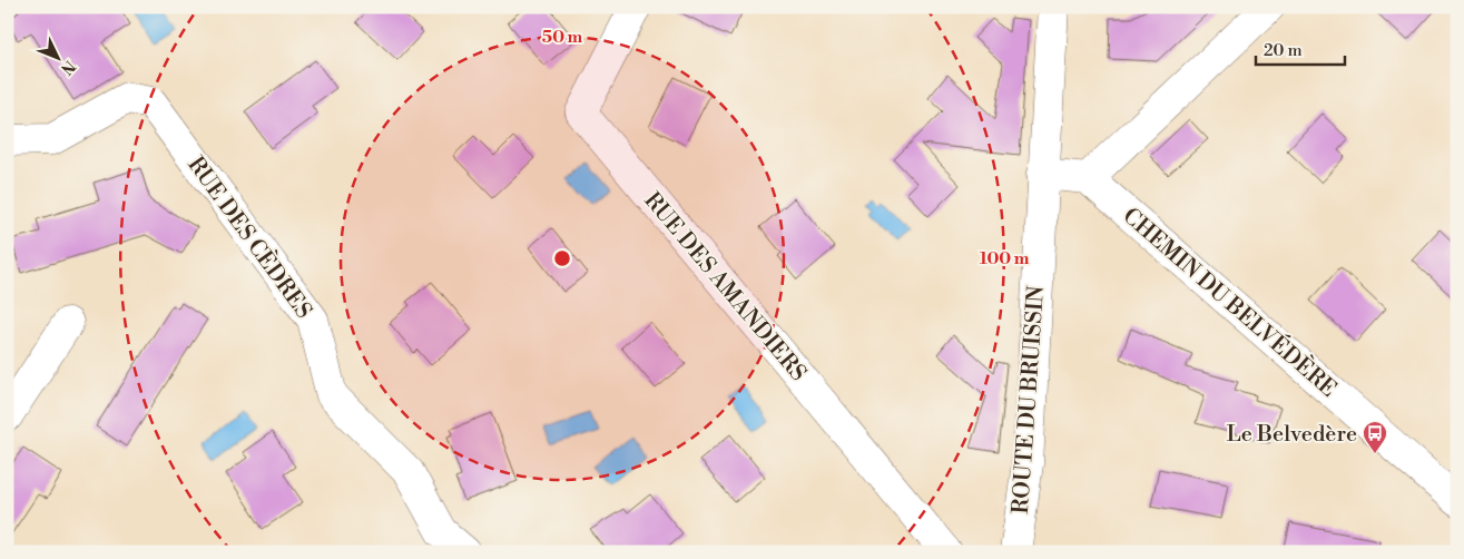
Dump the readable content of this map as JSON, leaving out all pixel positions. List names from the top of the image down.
{
  "streets": {
    "street": [
      "RUE DES CÈDRES",
      "RUE DES AMANDIERS",
      "CHEMIN DU BELVÉDÈRE",
      "ROUTE DU BRUISSIN"
    ]
  },
  "places": {
    "bus stop": ["Le Belvedère"]
  },
  "scale_bar": "20 m",
  "north": "bottom right",
  "rings": ["50 m", "100 m"]
}
